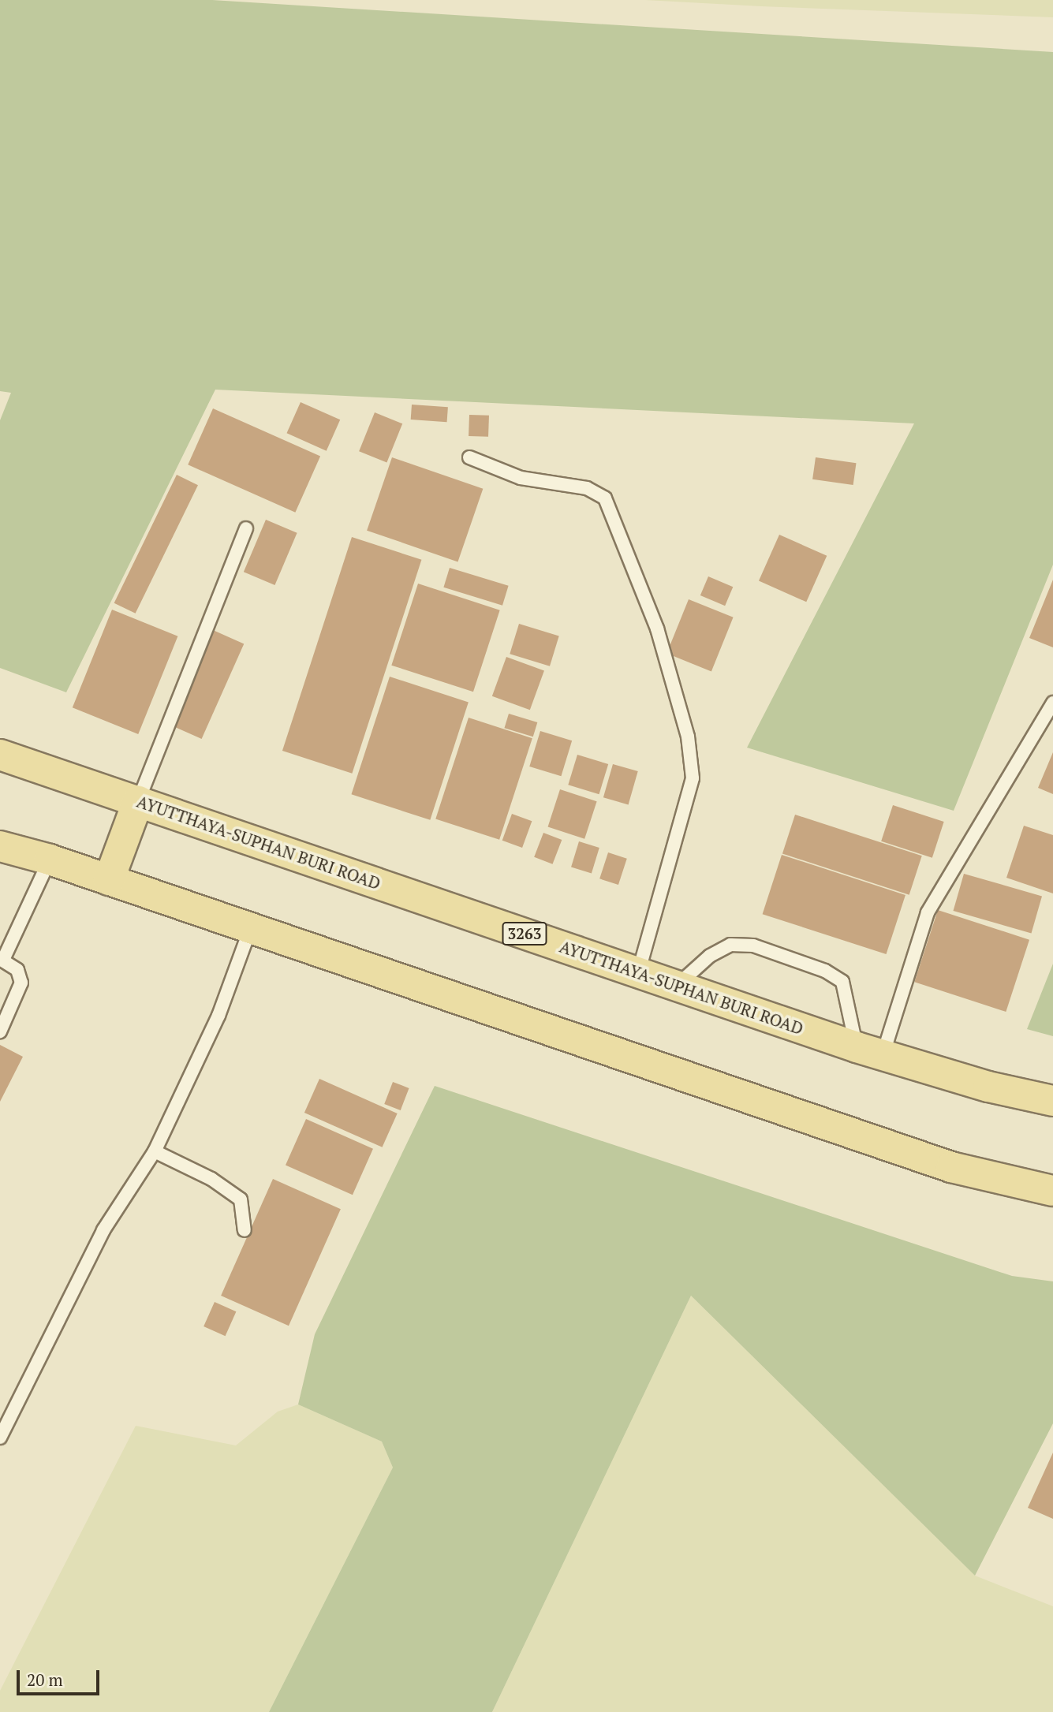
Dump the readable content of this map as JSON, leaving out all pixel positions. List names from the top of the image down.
{
  "streets": {
    "main road": ["AYUTTHAYA-SUPHAN BURI ROAD", "3263"]
  },
  "scale_bar": "20 m"
}
